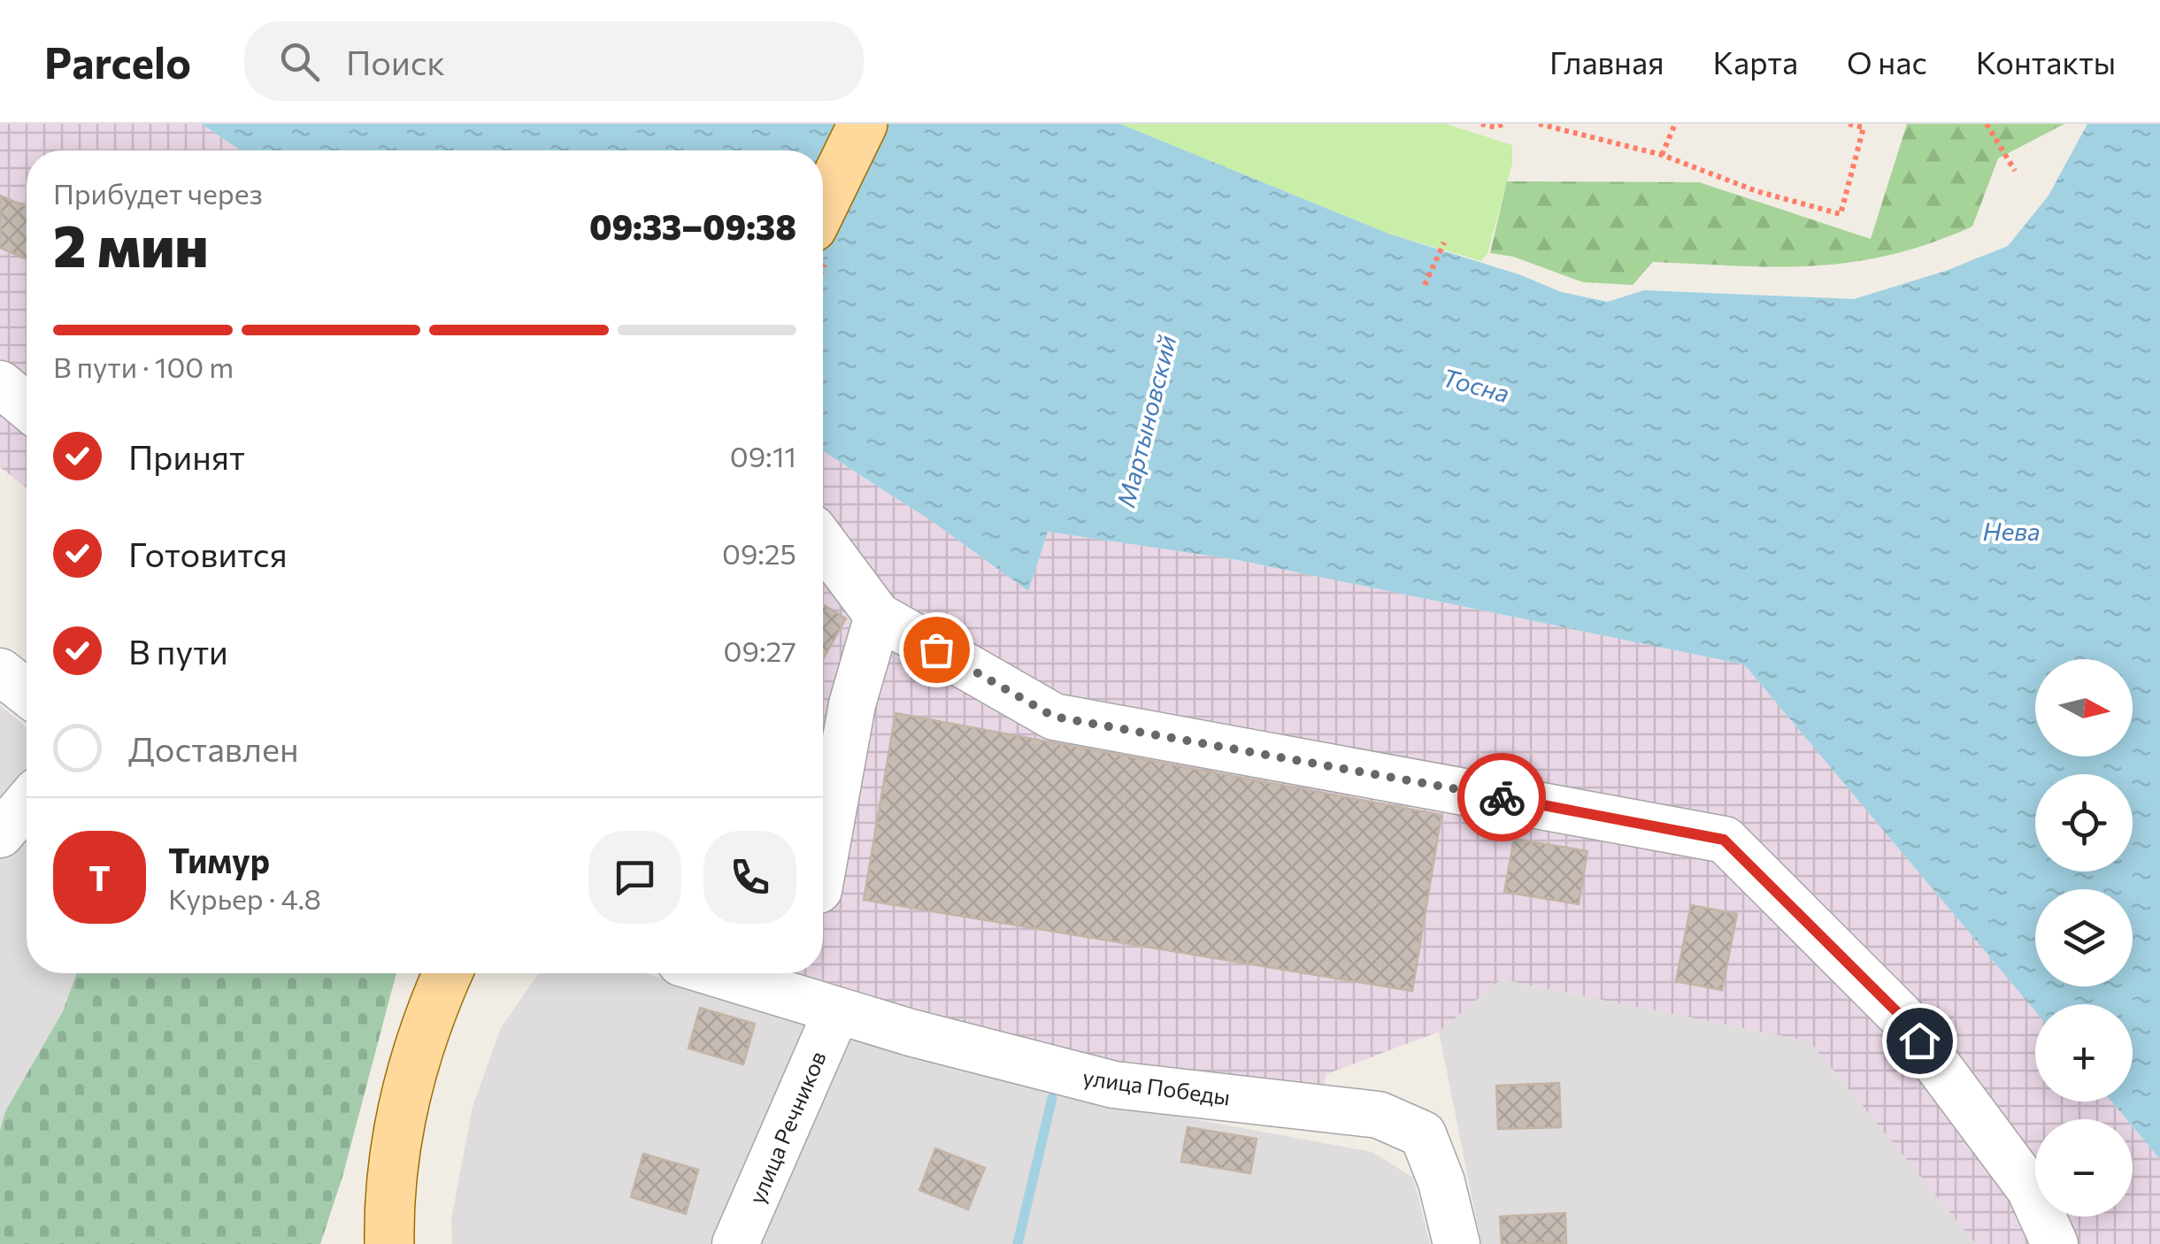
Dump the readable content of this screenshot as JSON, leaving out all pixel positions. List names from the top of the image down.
{
  "streets": {
    "street": ["улица Победы", "улица Речников"]
  },
  "crossings": [
    ["улица Победы", "улица Речников"]
  ],
  "water": ["Тосна", "Мартыновский", "Нева"],
  "north": "right",
  "page": {
    "header": "Parcelo",
    "search": "Поиск",
    "nav": [
      "Главная",
      "Карта",
      "О нас",
      "Контакты"
    ],
    "heading": ["2 мин", "Прибудет через", "09:33–09:38"],
    "panel": ["Тимур", "Курьер · 4.8"],
    "bar": "В пути · 100 m",
    "list": [
      ["Принят", "09:11"],
      ["Готовится", "09:25"],
      ["В пути", "09:27"],
      "Доставлен"
    ],
    "map_buttons": ["+", "−"],
    "round": "Т"
  }
}
